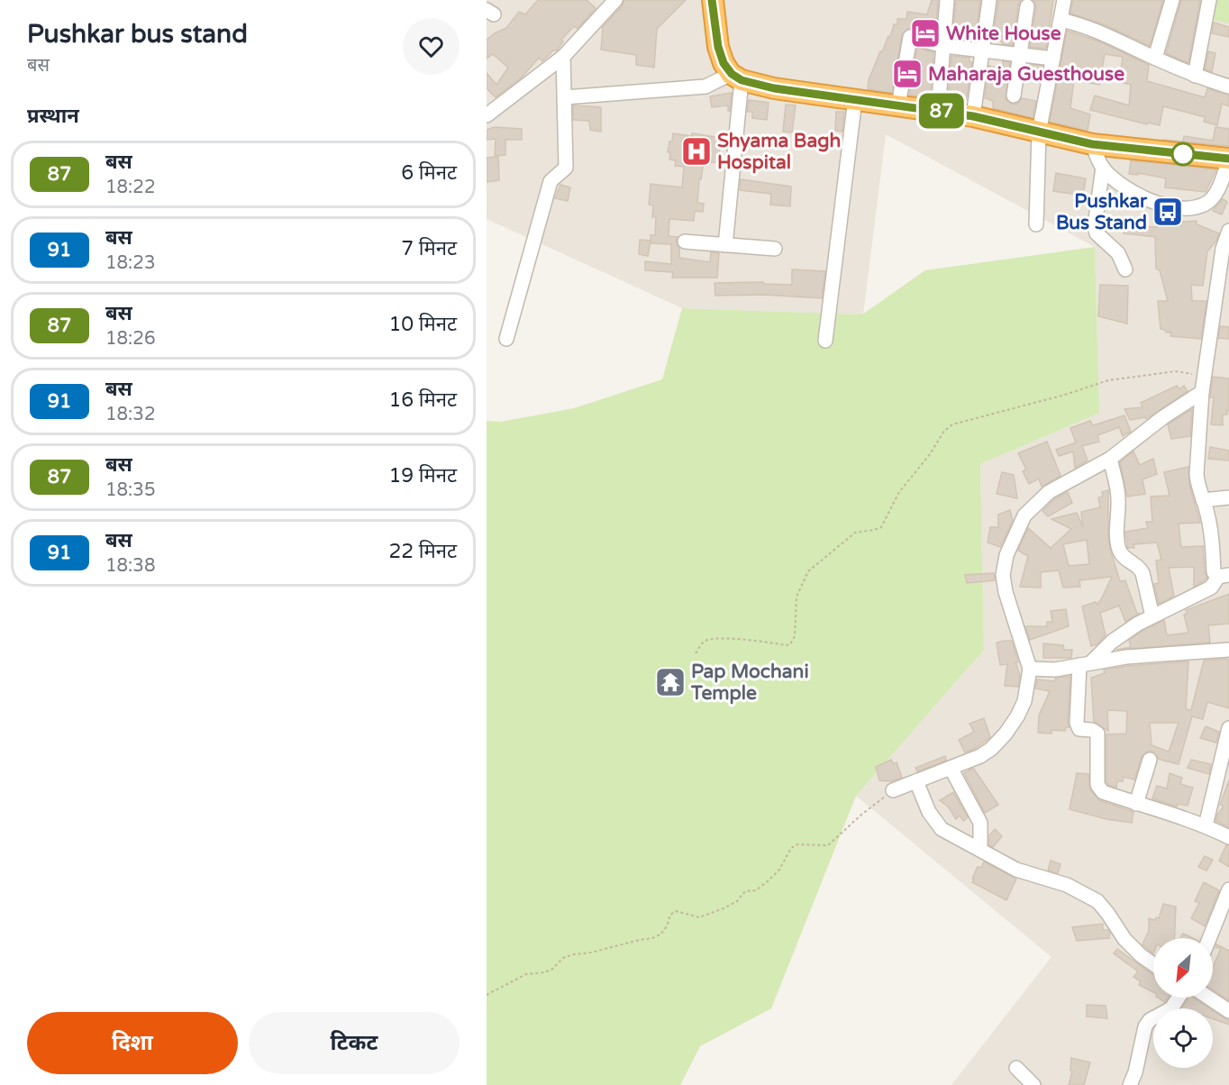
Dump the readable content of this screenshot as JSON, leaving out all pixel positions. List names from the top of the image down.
{
  "places": {
    "hotel": ["White House", "Maharaja Guesthouse"],
    "hospital": ["Shyama Bagh Hospital"],
    "bus stop": ["Pushkar Bus Stand"],
    "temple": ["Pap Mochani Temple"]
  },
  "lines": ["bus line 87"],
  "north": "bottom left",
  "page": {
    "heading": [
      ["Pushkar bus stand", "बस"],
      "प्रस्थान"
    ],
    "on_map": "87",
    "list": [
      {
        "mark": "87",
        "name": "बस",
        "note": "18:22",
        "value": "6 मिनट"
      },
      {
        "mark": "91",
        "name": "बस",
        "note": "18:23",
        "value": "7 मिनट"
      },
      {
        "mark": "87",
        "name": "बस",
        "note": "18:26",
        "value": "10 मिनट"
      },
      {
        "mark": "91",
        "name": "बस",
        "note": "18:32",
        "value": "16 मिनट"
      },
      {
        "mark": "87",
        "name": "बस",
        "note": "18:35",
        "value": "19 मिनट"
      },
      {
        "mark": "91",
        "name": "बस",
        "note": "18:38",
        "value": "22 मिनट"
      }
    ],
    "buttons": ["दिशा", "टिकट"]
  }
}
